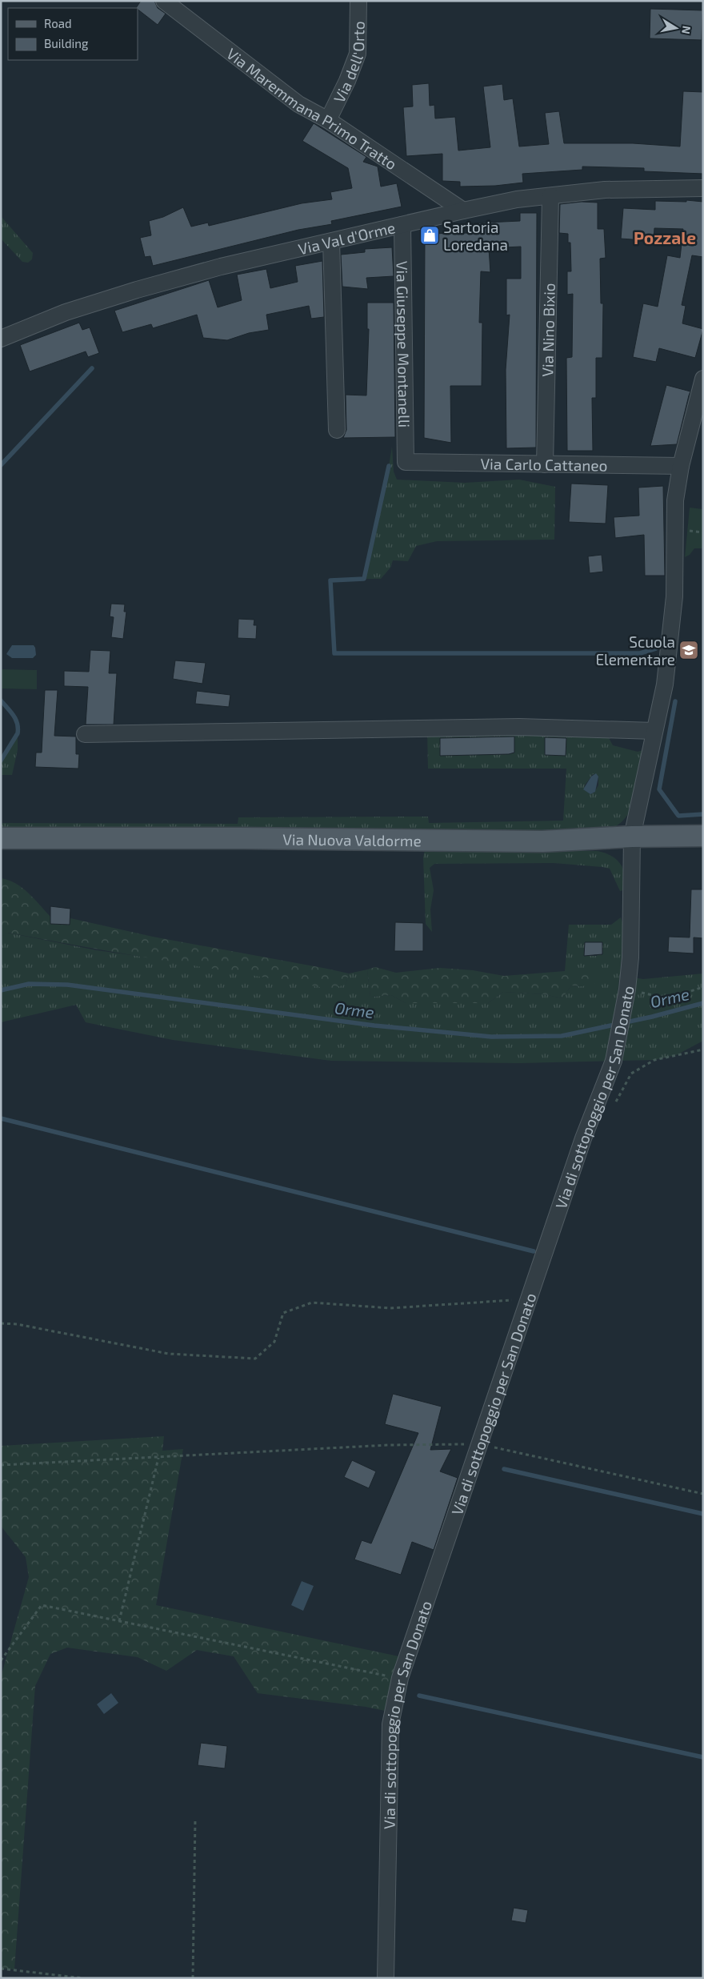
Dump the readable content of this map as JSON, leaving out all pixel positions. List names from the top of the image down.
{
  "streets": {
    "main road": ["Via Nuova Valdorme"],
    "street": [
      "Via dell'Orto",
      "Via Maremmana Primo Tratto",
      "Via Val d'Orme",
      "Via Nino Bixio",
      "Via Giuseppe Montanelli",
      "Via Carlo Cattaneo",
      "Via di sottopoggio per San Donato"
    ]
  },
  "crossings": [
    ["Via dell'Orto", "Via Maremmana Primo Tratto"],
    ["Via Maremmana Primo Tratto", "Via Val d'Orme"],
    ["Via Val d'Orme", "Via Nino Bixio"],
    ["Via Val d'Orme", "Via Giuseppe Montanelli"],
    ["Via Nino Bixio", "Via Carlo Cattaneo"],
    ["Via Giuseppe Montanelli", "Via Carlo Cattaneo"],
    ["Via Nuova Valdorme", "Via di sottopoggio per San Donato"]
  ],
  "districts": ["Pozzale"],
  "water": ["Orme"],
  "places": {
    "shop": ["Sartoria Loredana"],
    "school or university": ["Scuola Elementare"]
  },
  "legend": ["Road", "Building"],
  "north": "right"
}
